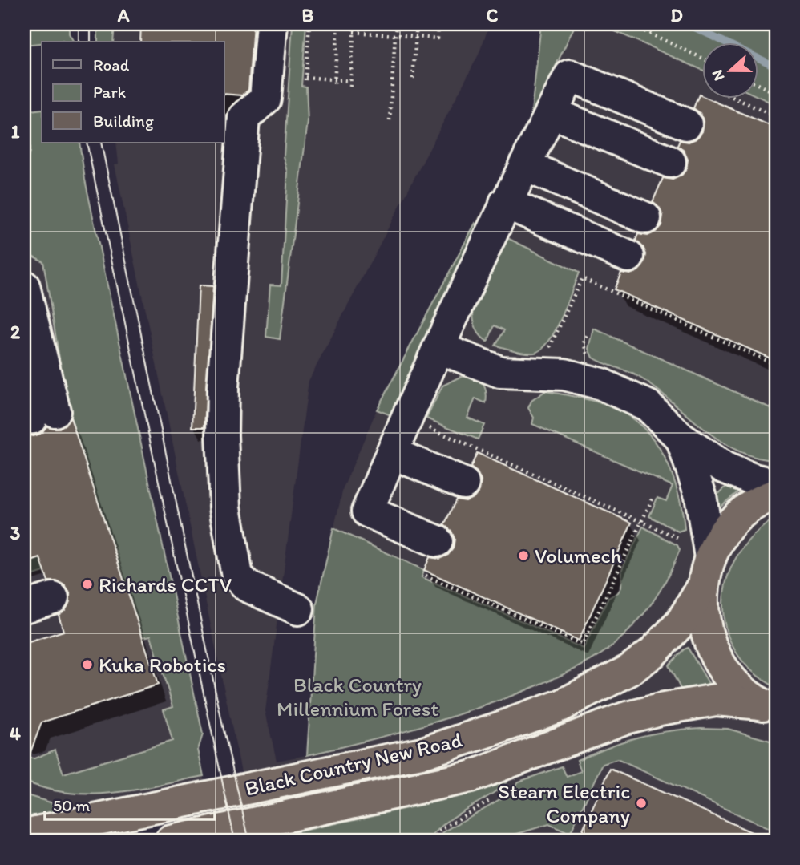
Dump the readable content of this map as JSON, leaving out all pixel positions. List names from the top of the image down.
{
  "streets": {
    "highway": ["Black Country New Road"]
  },
  "parks": ["Black Country Millennium Forest"],
  "places": [
    "Volumech",
    "Richards CCTV",
    "Kuka Robotics",
    "Stearn Electric Company"
  ],
  "legend": ["Road", "Park", "Building"],
  "scale_bar": "50 m",
  "north": "left",
  "grid": {
    "columns": [
      "A",
      "B",
      "C",
      "D"
    ],
    "rows": [
      "1",
      "2",
      "3",
      "4"
    ]
  }
}
